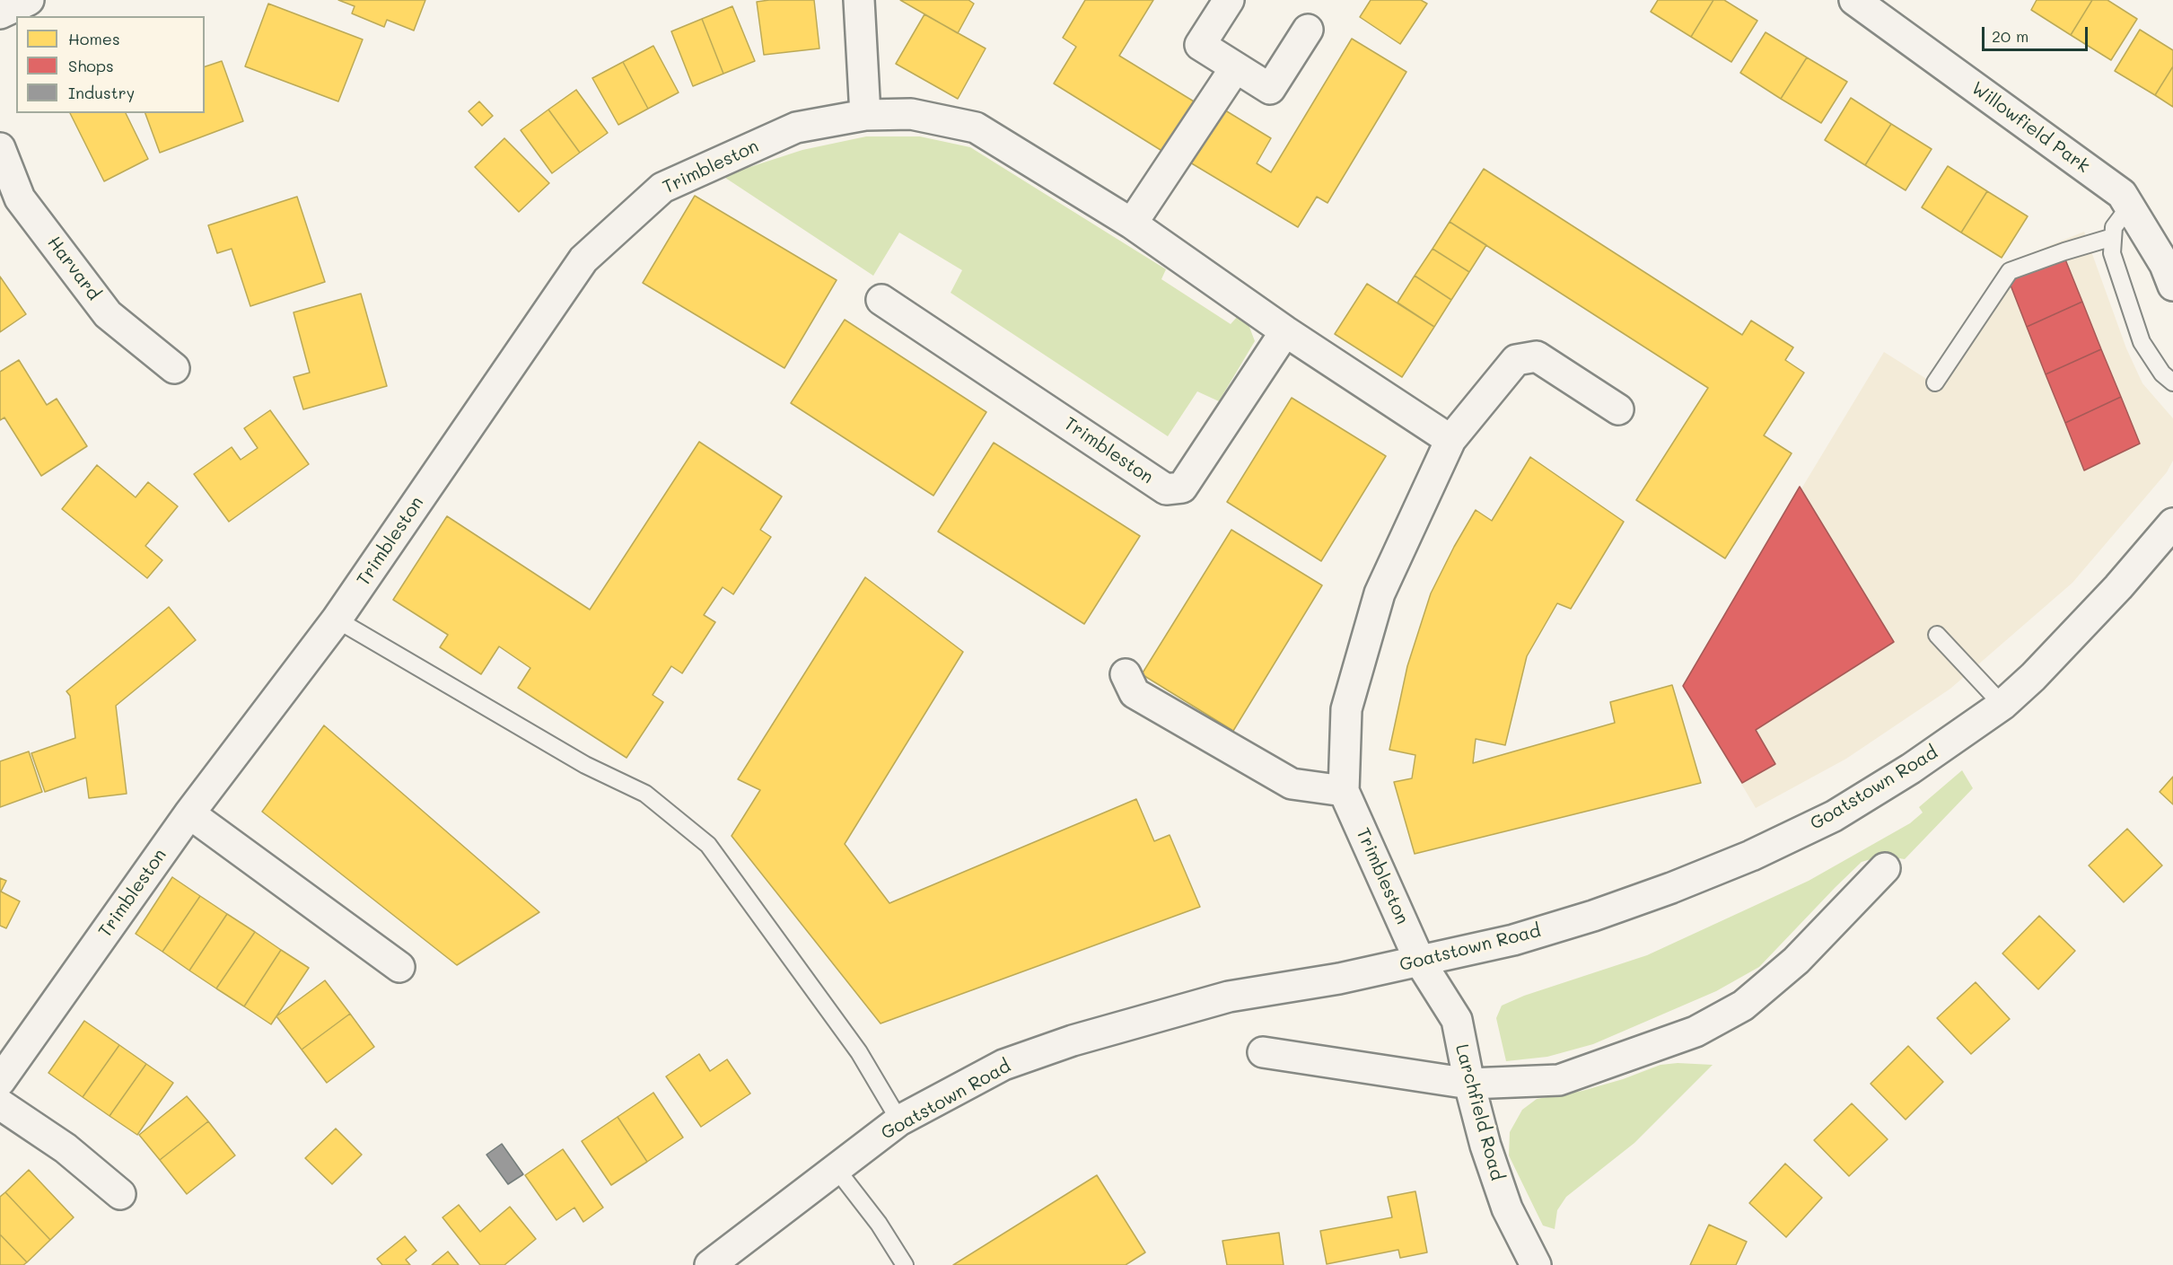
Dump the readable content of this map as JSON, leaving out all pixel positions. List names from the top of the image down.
{
  "streets": {
    "street": [
      "Willowfield Park",
      "Trimbleston",
      "Harvard",
      "Goatstown Road",
      "Larchfield Road"
    ]
  },
  "crossings": [
    ["Trimbleston", "Goatstown Road"],
    ["Trimbleston", "Larchfield Road"],
    ["Goatstown Road", "Larchfield Road"]
  ],
  "legend": ["Homes", "Shops", "Industry"],
  "scale_bar": "20 m"
}
